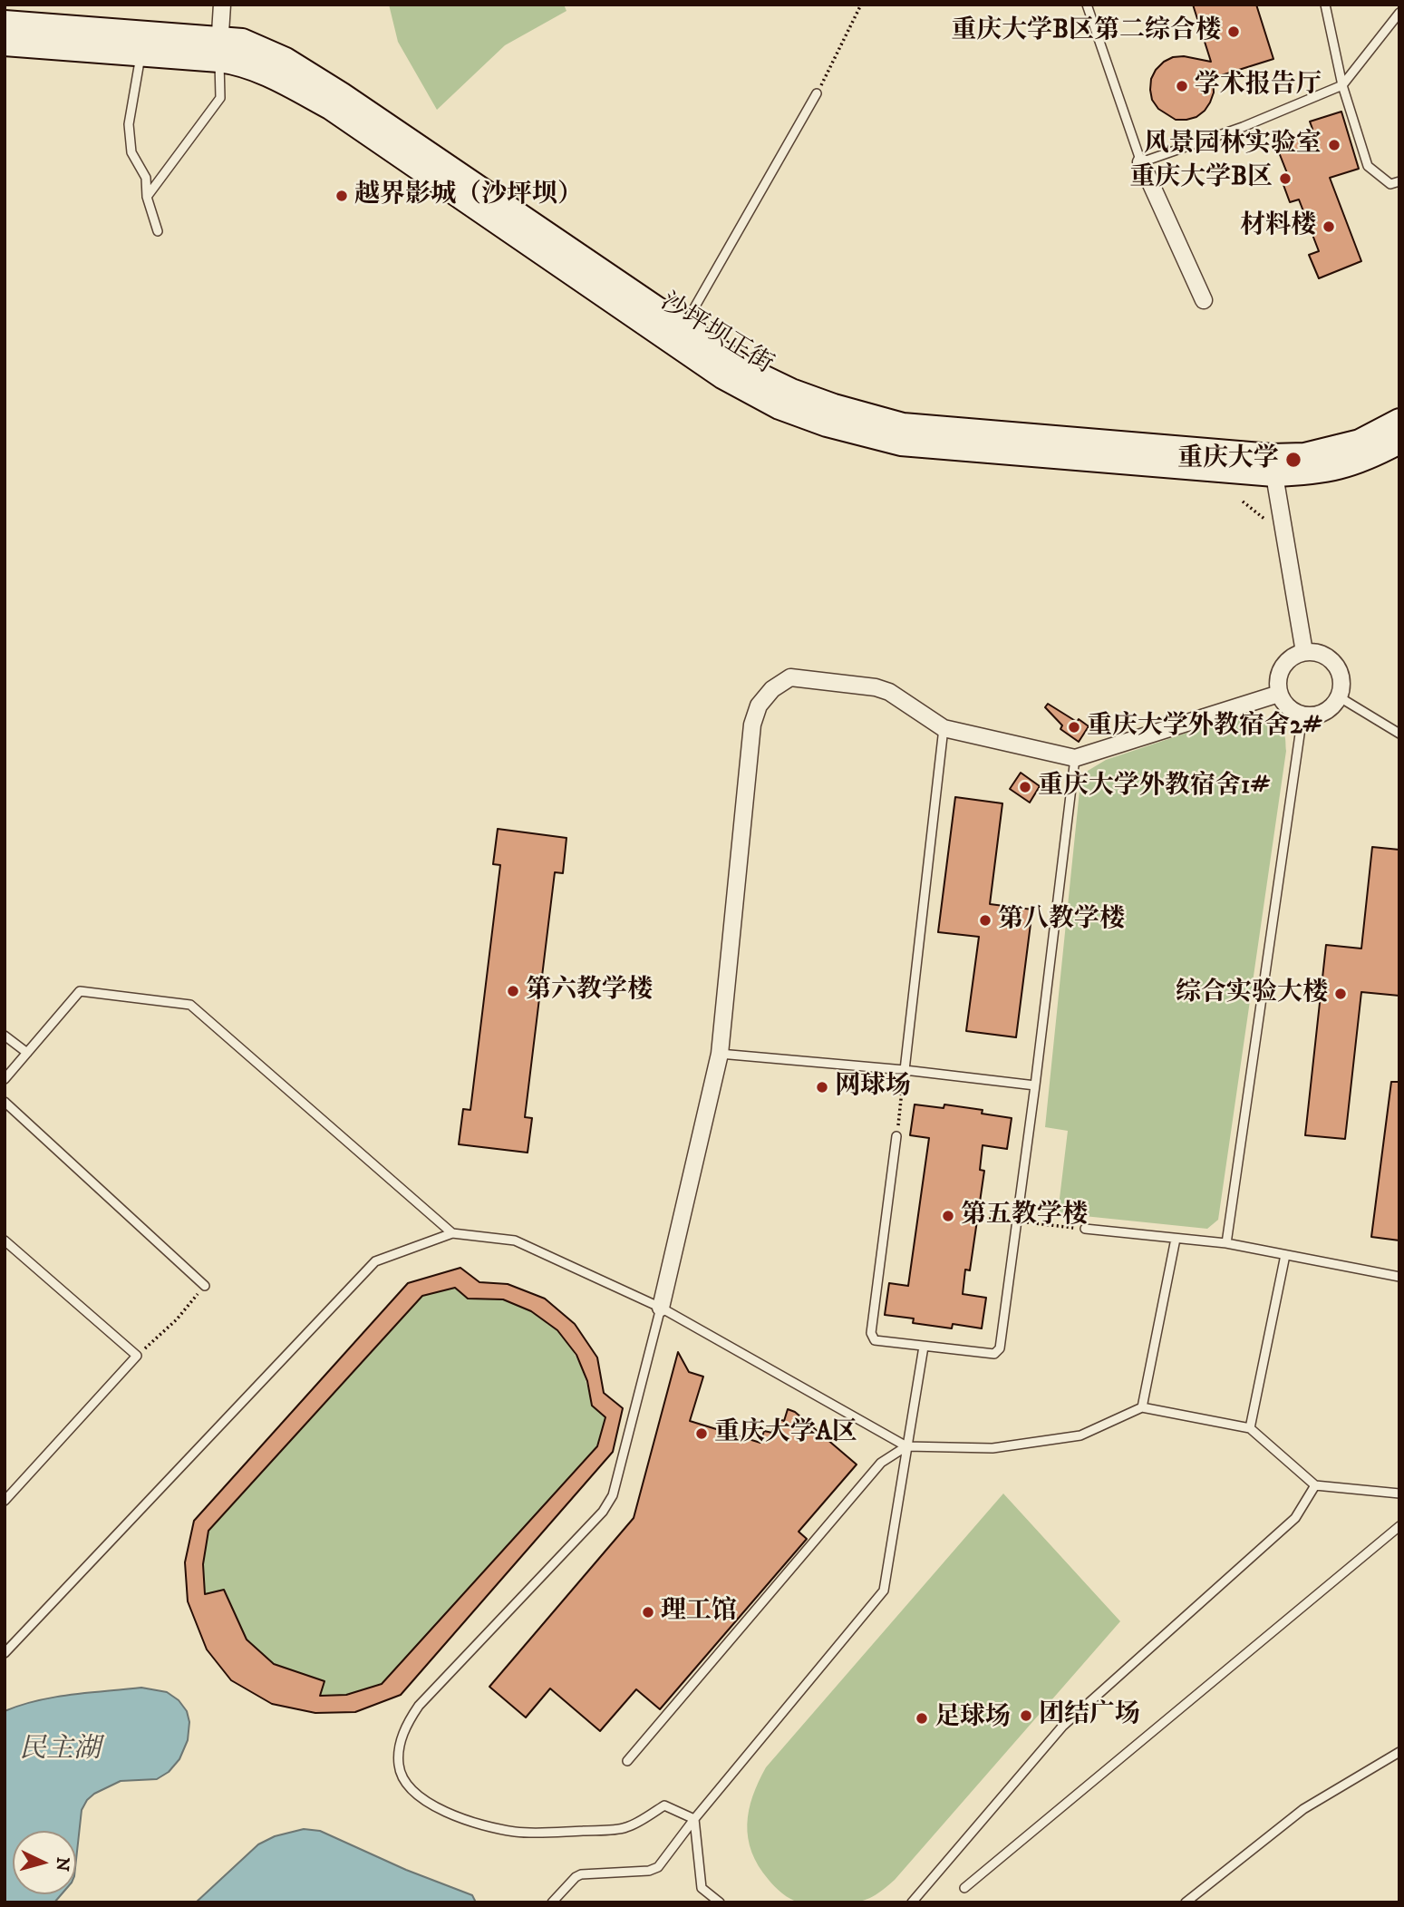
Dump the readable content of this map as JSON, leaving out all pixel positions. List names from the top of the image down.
{
  "streets": {
    "main road": ["沙坪坝正街"]
  },
  "water": ["民主湖"],
  "places": [
    "重庆大学B区第二综合楼",
    "学术报告厅",
    "风景园林实验室",
    "重庆大学B区",
    "越界影城（沙坪坝）",
    "材料楼",
    "重庆大学",
    "重庆大学外教宿舍2#",
    "重庆大学外教宿舍1#",
    "第八教学楼",
    "第六教学楼",
    "综合实验大楼",
    "网球场",
    "第五教学楼",
    "重庆大学A区",
    "理工馆",
    "团结广场",
    "足球场"
  ],
  "north": "right"
}
